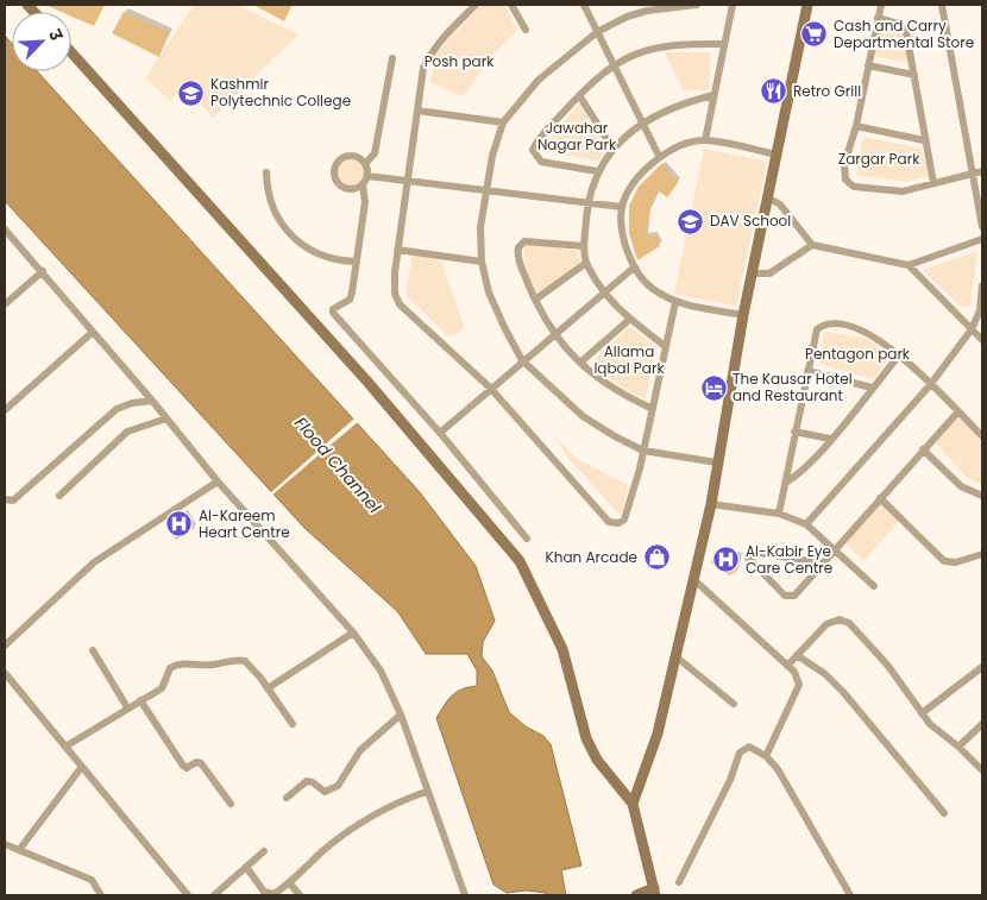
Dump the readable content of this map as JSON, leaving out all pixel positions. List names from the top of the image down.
{
  "water": ["Flood Channel"],
  "parks": [
    "Posh park",
    "Jawahar Nagar Park",
    "Zargar Park",
    "Allama Iqbal Park",
    "Pentagon park"
  ],
  "places": {
    "supermarket": ["Cash and Carry Departmental Store"],
    "restaurant": ["Retro Grill"],
    "school or university": ["Kashmir Polytechnic College", "DAV School"],
    "hotel": ["The Kausar Hotel and Restaurant"],
    "hospital": ["Al-Kareem Heart Centre", "Al-Kabir Eye Care Centre"],
    "shop": ["Khan Arcade"]
  },
  "north": "top right"
}
